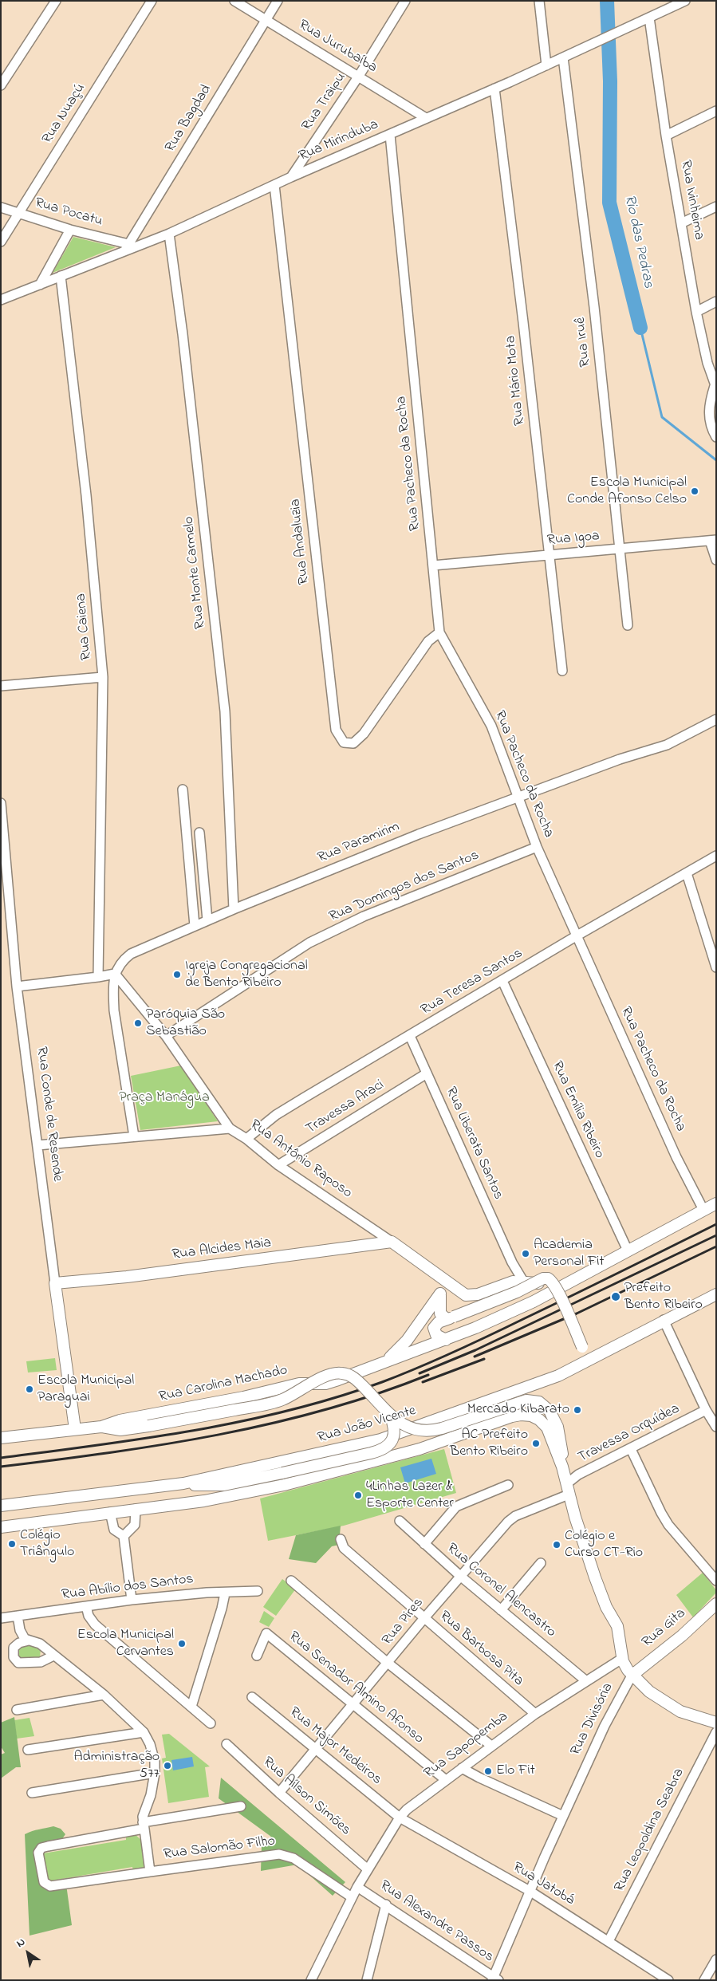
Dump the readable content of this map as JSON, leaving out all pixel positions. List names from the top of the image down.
{
  "streets": {
    "main road": [
      "Rua Conde de Resende",
      "Rua Antônio Raposo",
      "Rua Alcides Maia",
      "Rua Carolina Machado",
      "Rua João Vicente",
      "Rua Gita",
      "Rua Divisória"
    ],
    "street": [
      "Rua Jurubaíba",
      "Rua Traipu",
      "Rua Nuaçú",
      "Rua Bagdad",
      "Rua Mirinduba",
      "Rua Ivinheima",
      "Rua Pocatu",
      "Rua Iruê",
      "Rua Mário Mota",
      "Rua Pacheco da Rocha",
      "Rua Igoa",
      "Rua Andaluzia",
      "Rua Monte Carmelo",
      "Rua Caiena",
      "Rua Paramirim",
      "Rua Domingos dos Santos",
      "Rua Teresa Santos",
      "Travessa Araci",
      "Rua Emília Ribeiro",
      "Rua Liberata Santos",
      "Travessa Orquídea",
      "Rua Abílio dos Santos",
      "Rua Coronel Alencastro",
      "Rua Pires",
      "Rua Barbosa Pita",
      "Rua Senador Almino Afonso",
      "Rua Sapopemba",
      "Rua Major Medeiros",
      "Rua Aílson Simões",
      "Rua Leopoldina Seabra",
      "Rua Salomão Filho",
      "Rua Jatobá",
      "Rua Alexandre Passos"
    ]
  },
  "crossings": [
    ["Rua Jurubaíba", "Rua Traipu"],
    ["Rua Jurubaíba", "Rua Bagdad"],
    ["Rua Jurubaíba", "Rua Mirinduba"],
    ["Rua Traipu", "Rua Mirinduba"],
    ["Rua Nuaçú", "Rua Pocatu"],
    ["Rua Bagdad", "Rua Mirinduba"],
    ["Rua Bagdad", "Rua Pocatu"],
    ["Rua Mirinduba", "Rua Ivinheima"],
    ["Rua Mirinduba", "Rua Pocatu"],
    ["Rua Mirinduba", "Rua Iruê"],
    ["Rua Mirinduba", "Rua Mário Mota"],
    ["Rua Mirinduba", "Rua Pacheco da Rocha"],
    ["Rua Mirinduba", "Rua Andaluzia"],
    ["Rua Mirinduba", "Rua Monte Carmelo"],
    ["Rua Mirinduba", "Rua Caiena"],
    ["Rua Iruê", "Rua Igoa"],
    ["Rua Mário Mota", "Rua Igoa"],
    ["Rua Pacheco da Rocha", "Rua Igoa"],
    ["Rua Pacheco da Rocha", "Rua Andaluzia"],
    ["Rua Pacheco da Rocha", "Rua Paramirim"],
    ["Rua Pacheco da Rocha", "Rua Domingos dos Santos"],
    ["Rua Pacheco da Rocha", "Rua Teresa Santos"],
    ["Rua Pacheco da Rocha", "Rua Carolina Machado"],
    ["Rua Monte Carmelo", "Rua Paramirim"],
    ["Rua Teresa Santos", "Rua Emília Ribeiro"],
    ["Rua Teresa Santos", "Rua Liberata Santos"],
    ["Rua Teresa Santos", "Rua Antônio Raposo"],
    ["Travessa Araci", "Rua Liberata Santos"],
    ["Travessa Araci", "Rua Antônio Raposo"],
    ["Rua Emília Ribeiro", "Rua Carolina Machado"],
    ["Rua Conde de Resende", "Rua Antônio Raposo"],
    ["Rua Conde de Resende", "Rua Alcides Maia"],
    ["Rua Conde de Resende", "Rua Carolina Machado"],
    ["Rua Liberata Santos", "Rua Antônio Raposo"],
    ["Rua Antônio Raposo", "Rua Alcides Maia"],
    ["Rua Antônio Raposo", "Rua Carolina Machado"],
    ["Travessa Orquídea", "Rua Pires"],
    ["Travessa Orquídea", "Rua Divisória"],
    ["Rua Abílio dos Santos", "Rua Salomão Filho"],
    ["Rua Coronel Alencastro", "Rua Pires"],
    ["Rua Coronel Alencastro", "Rua Sapopemba"],
    ["Rua Pires", "Rua Barbosa Pita"],
    ["Rua Pires", "Rua Senador Almino Afonso"],
    ["Rua Pires", "Rua Divisória"],
    ["Rua Pires", "Rua Major Medeiros"],
    ["Rua Pires", "Rua Aílson Simões"],
    ["Rua Gita", "Rua Divisória"],
    ["Rua Barbosa Pita", "Rua Sapopemba"],
    ["Rua Senador Almino Afonso", "Rua Sapopemba"],
    ["Rua Divisória", "Rua Sapopemba"],
    ["Rua Divisória", "Rua Jatobá"],
    ["Rua Divisória", "Rua Alexandre Passos"],
    ["Rua Sapopemba", "Rua Major Medeiros"],
    ["Rua Sapopemba", "Rua Aílson Simões"],
    ["Rua Sapopemba", "Rua Salomão Filho"],
    ["Rua Sapopemba", "Rua Jatobá"],
    ["Rua Sapopemba", "Rua Alexandre Passos"],
    ["Rua Major Medeiros", "Rua Jatobá"],
    ["Rua Leopoldina Seabra", "Rua Jatobá"]
  ],
  "water": ["Rio das Pedras"],
  "parks": ["Praça Manágua"],
  "places": [
    "Escola Municipal Conde Afonso Celso",
    "Igreja Congregacional de Bento Ribeiro",
    "Paróquia São Sebastião",
    "Academia Personal Fit",
    "Prefeito Bento Ribeiro",
    "Escola Municipal Paraguai",
    "Mercado Kibarato",
    "AC Prefeito Bento Ribeiro",
    "4Linhas Lazer & Esporte Center",
    "Colégio Triângulo",
    "Colégio e Curso CT-Rio",
    "Escola Municipal Cervantes",
    "Administração 577",
    "Elo Fit"
  ],
  "north": "top left"
}
